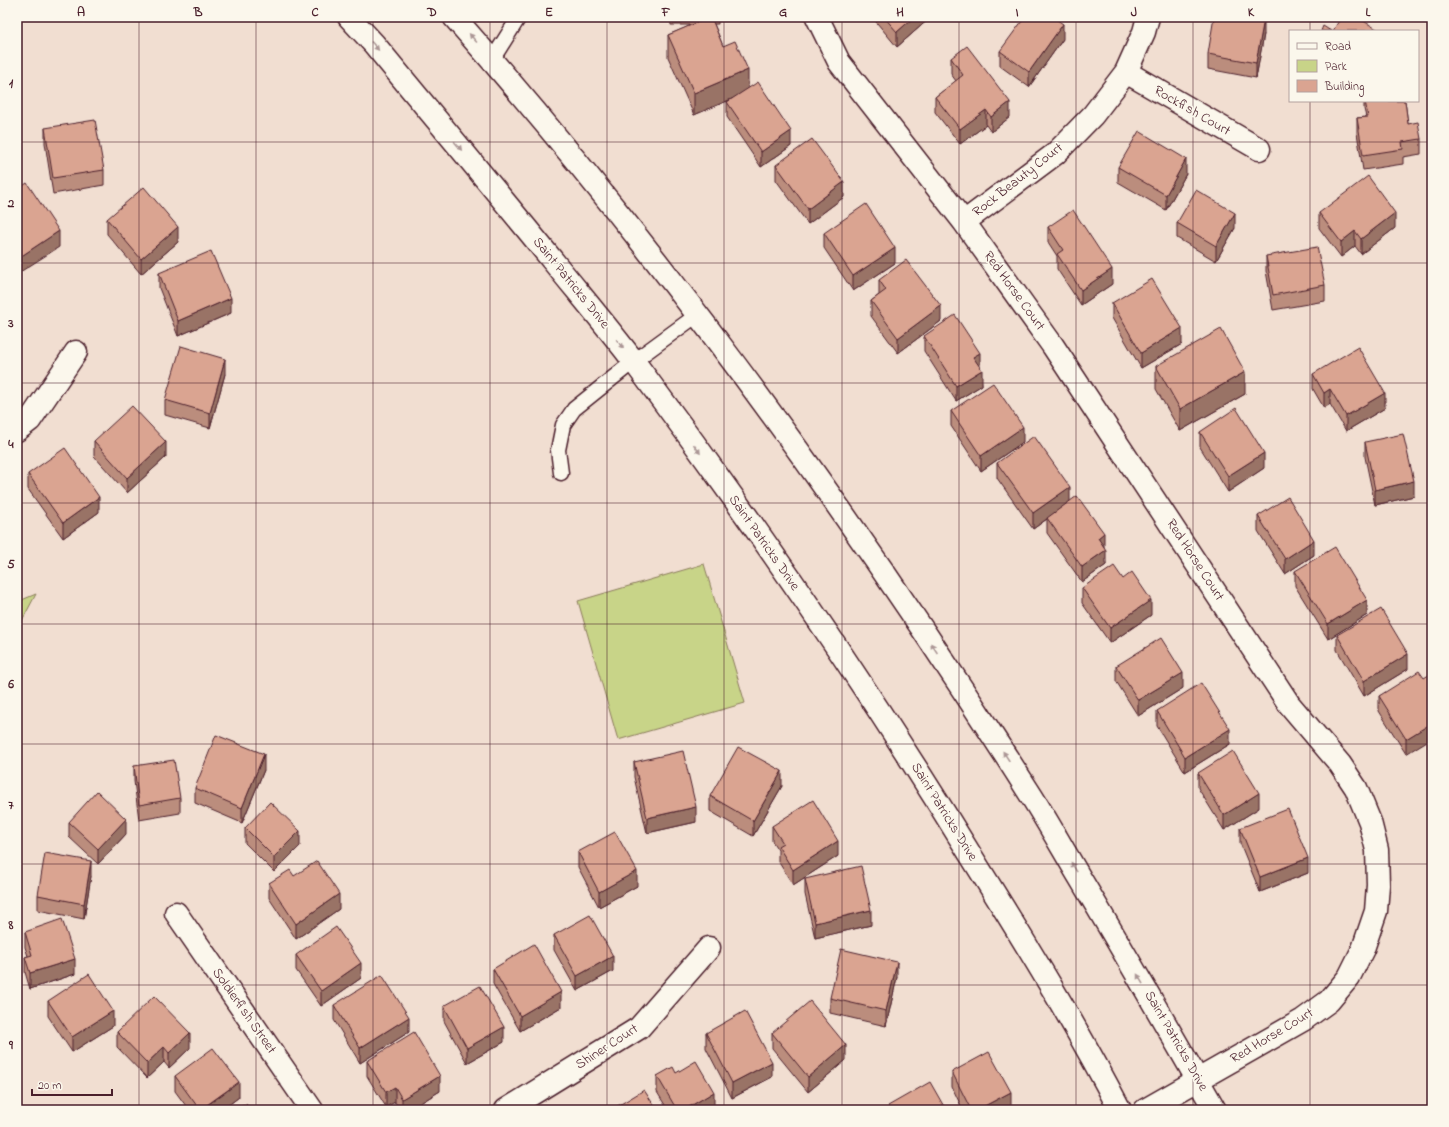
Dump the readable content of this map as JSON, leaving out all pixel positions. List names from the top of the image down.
{
  "streets": {
    "main road": [
      "Rockfish Court",
      "Rock Beauty Court",
      "Saint Patricks Drive",
      "Red Horse Court",
      "Soldierfish Street",
      "Shiner Court"
    ]
  },
  "crossings": [
    ["Rockfish Court", "Rock Beauty Court"],
    ["Rock Beauty Court", "Red Horse Court"],
    ["Saint Patricks Drive", "Red Horse Court"]
  ],
  "legend": ["Road", "Park", "Building"],
  "scale_bar": "20 m",
  "grid": {
    "columns": [
      "A",
      "B",
      "C",
      "D",
      "E",
      "F",
      "G",
      "H",
      "I",
      "J",
      "K",
      "L"
    ],
    "rows": [
      "1",
      "2",
      "3",
      "4",
      "5",
      "6",
      "7",
      "8",
      "9"
    ]
  }
}
